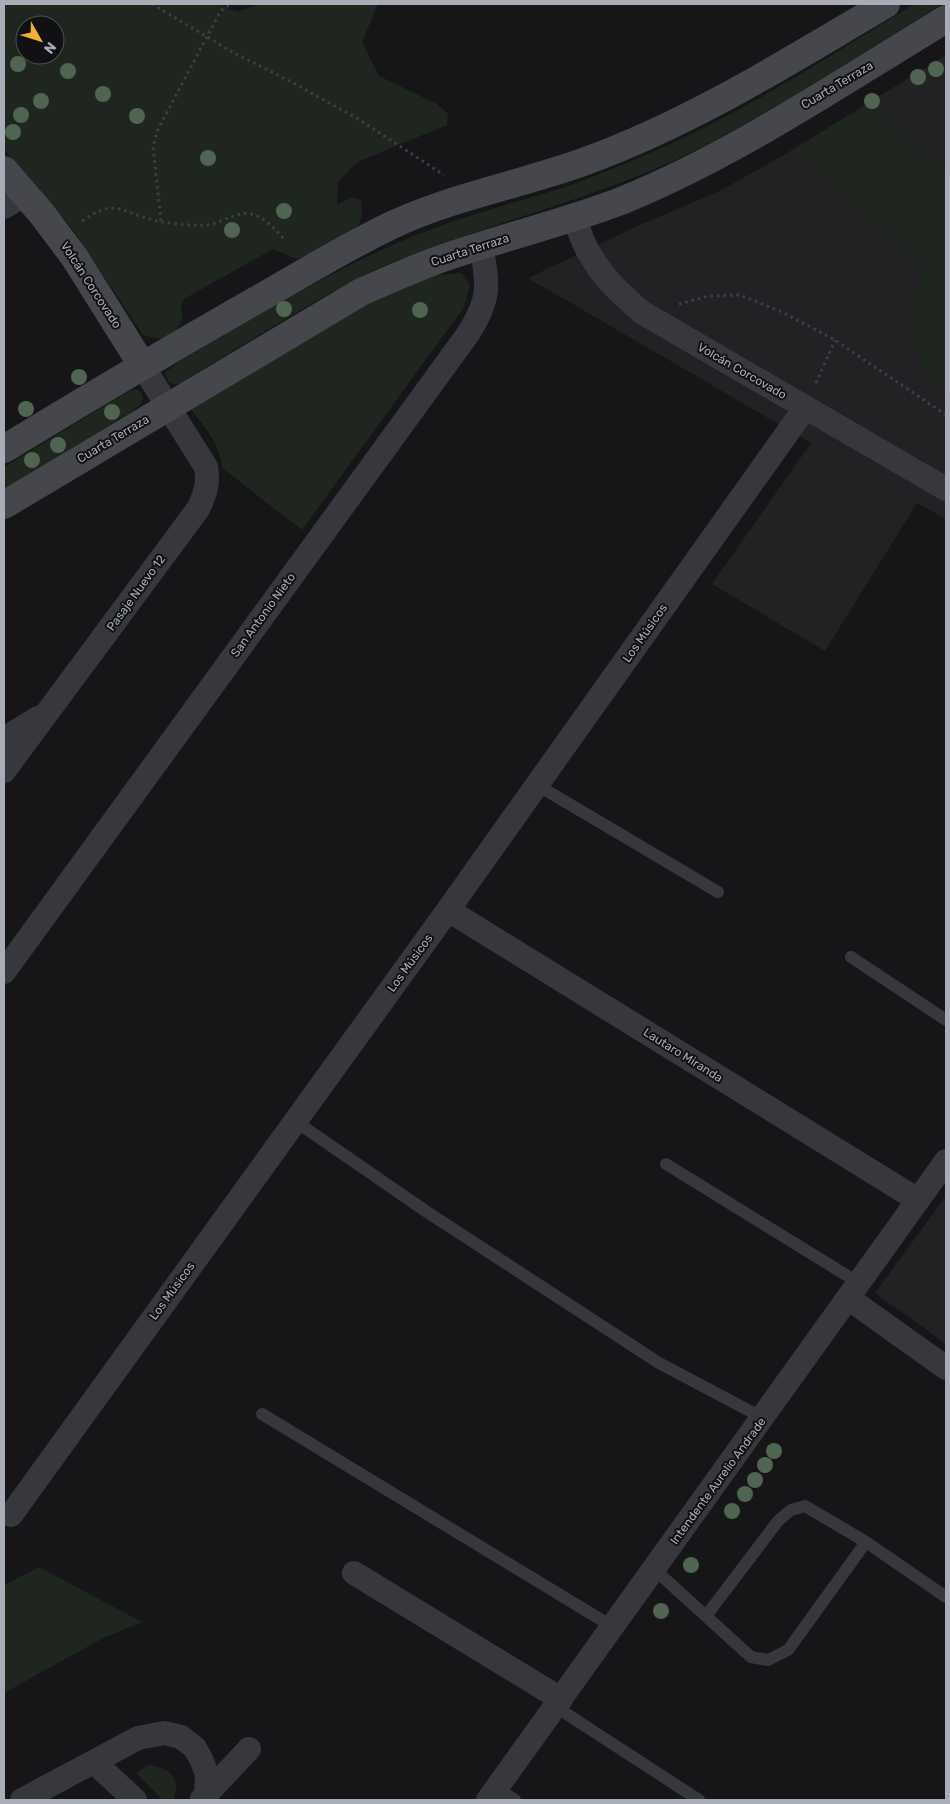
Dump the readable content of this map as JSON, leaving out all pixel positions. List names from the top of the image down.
{
  "streets": {
    "main road": ["Cuarta Terraza", "Volcán Corcovado"],
    "street": [
      "Pasaje Nuevo 12",
      "San Antonio Nieto",
      "Los Músicos",
      "Lautaro Miranda",
      "Intendente Aurelio Andrade"
    ]
  },
  "crossings": [
    ["Cuarta Terraza", "Volcán Corcovado"],
    ["Cuarta Terraza", "Pasaje Nuevo 12"],
    ["Cuarta Terraza", "San Antonio Nieto"],
    ["Volcán Corcovado", "Pasaje Nuevo 12"],
    ["Volcán Corcovado", "Los Músicos"],
    ["Los Músicos", "Lautaro Miranda"],
    ["Lautaro Miranda", "Intendente Aurelio Andrade"]
  ],
  "north": "bottom right"
}
